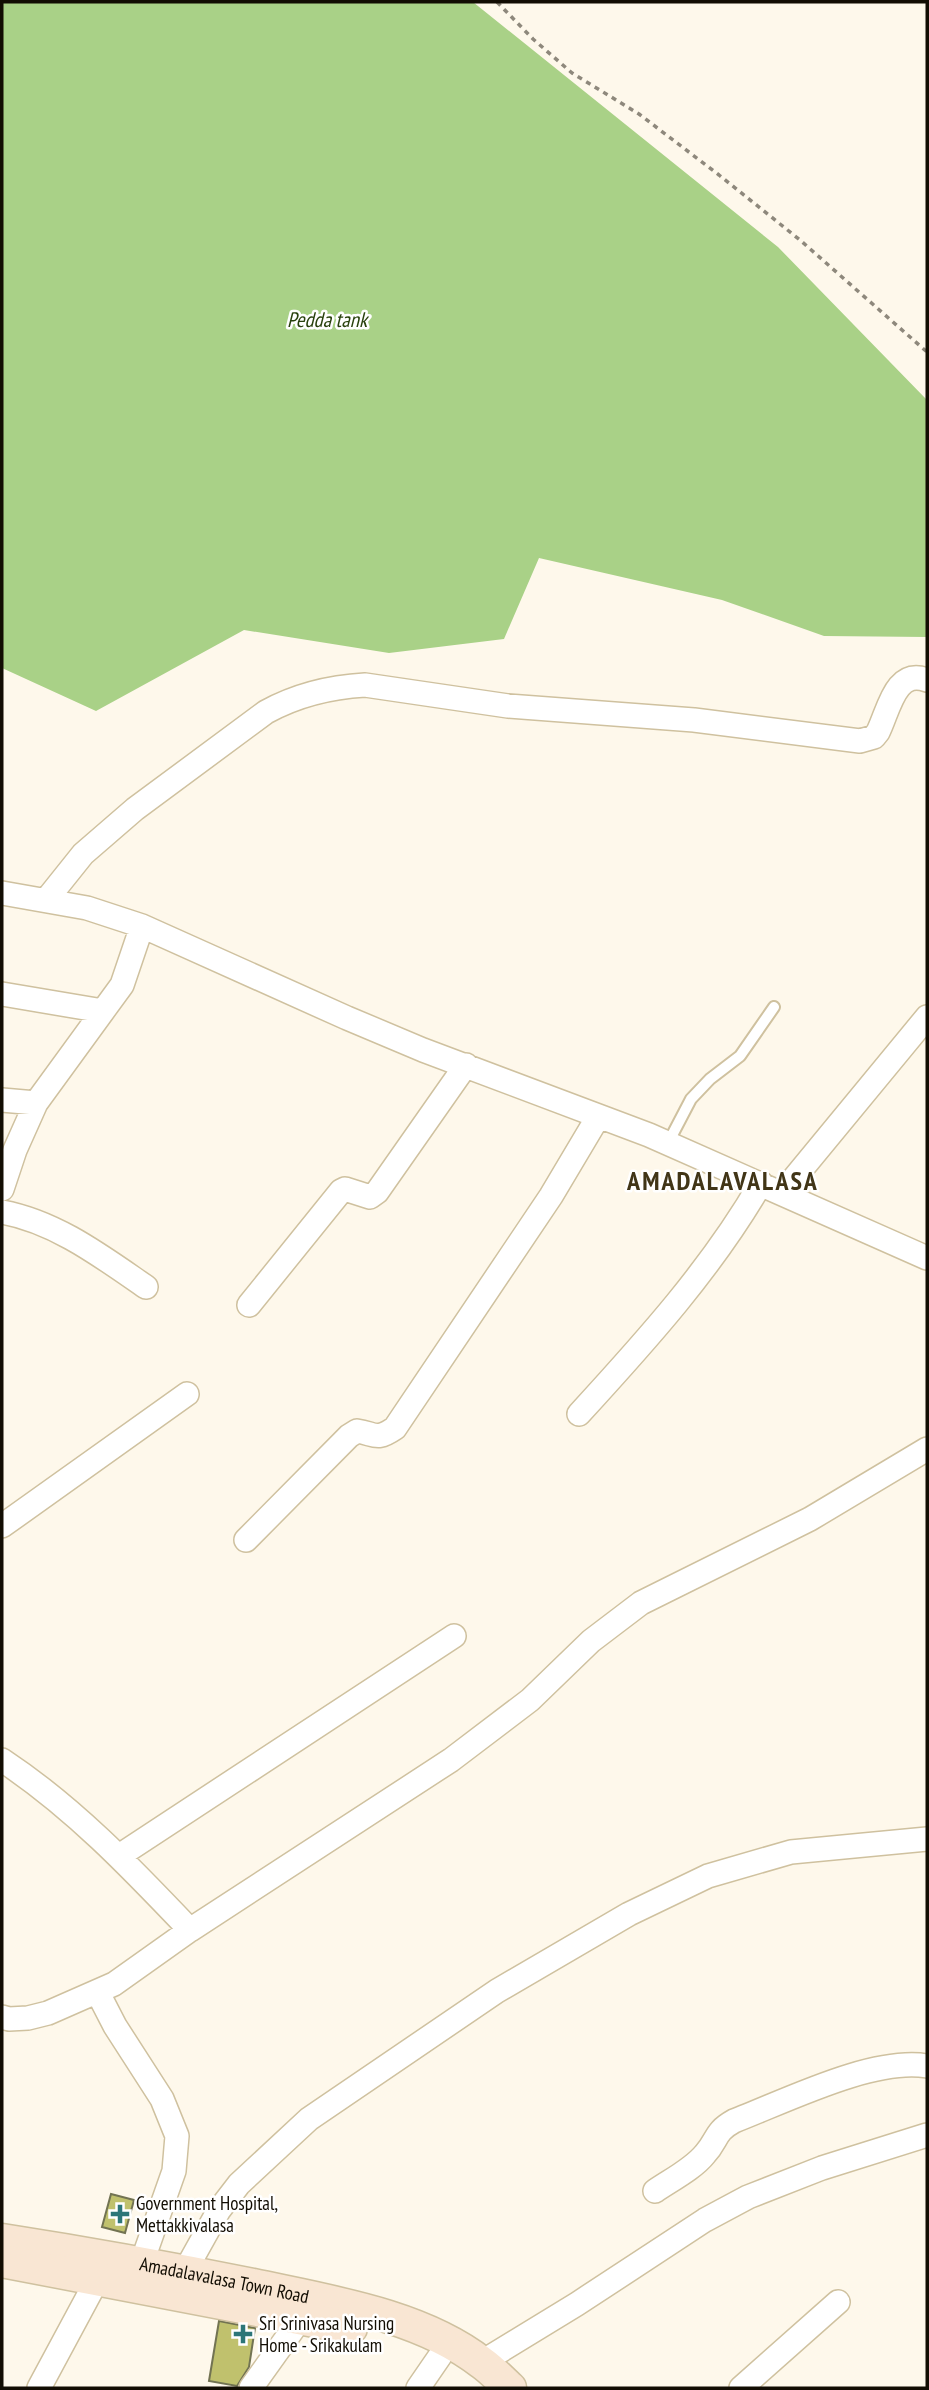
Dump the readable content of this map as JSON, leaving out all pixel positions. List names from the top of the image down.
{
  "streets": {
    "main road": ["Amadalavalasa Town Road"]
  },
  "districts": ["AMADALAVALASA"],
  "water": ["Pedda tank"],
  "places": {
    "health": ["Government Hospital, Mettakkivalasa", "Sri Srinivasa Nursing Home - Srikakulam"]
  }
}
